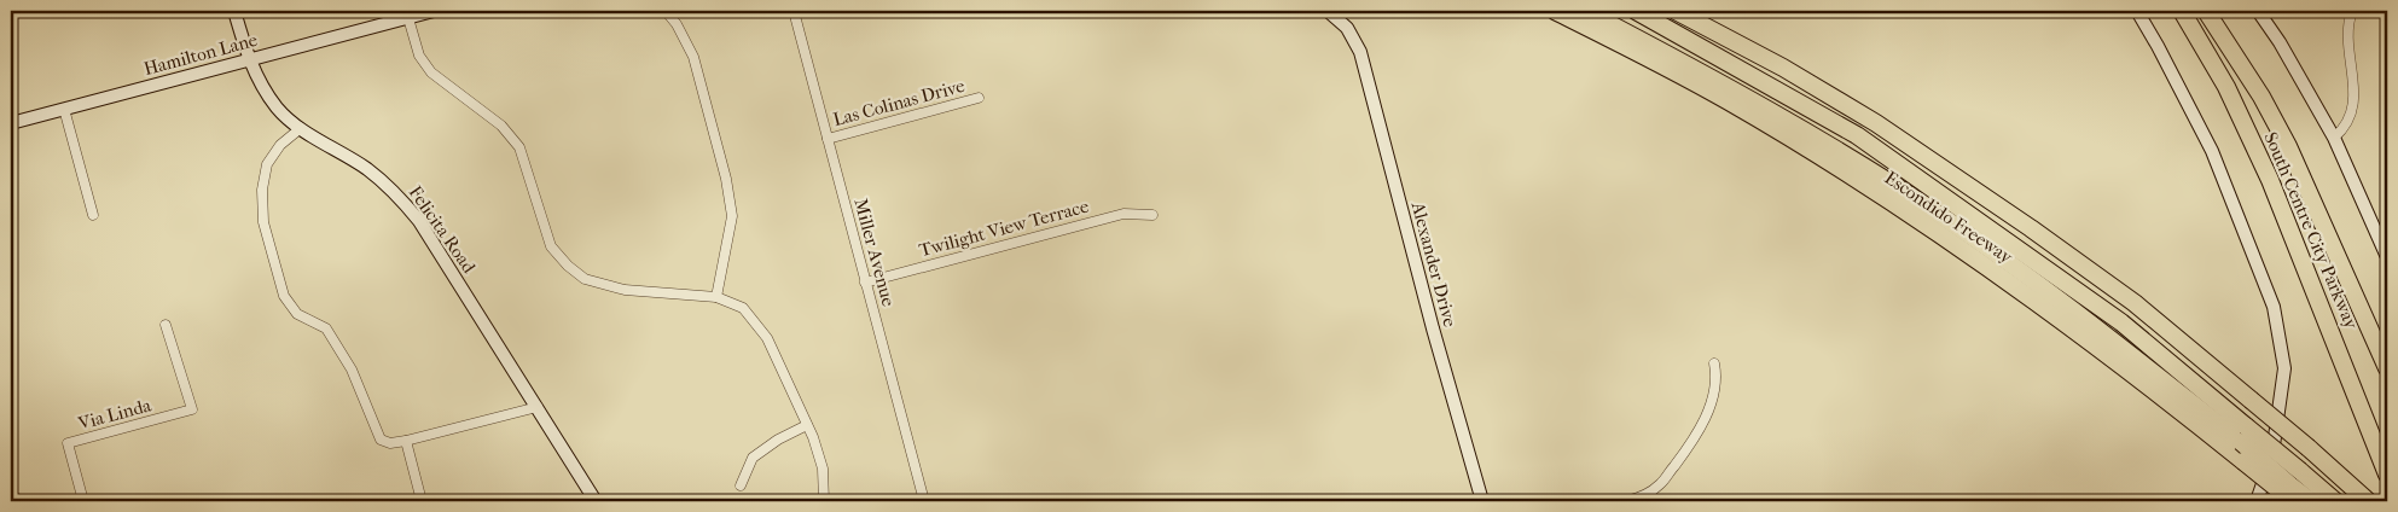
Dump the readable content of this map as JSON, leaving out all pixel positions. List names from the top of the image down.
{
  "streets": {
    "highway": ["Escondido Freeway", "South Centre City Parkway"],
    "street": [
      "Hamilton Lane",
      "Las Colinas Drive",
      "Twilight View Terrace",
      "Felicita Road",
      "Miller Avenue",
      "Alexander Drive",
      "Via Linda"
    ]
  },
  "crossings": [
    ["Hamilton Lane", "Felicita Road"],
    ["Las Colinas Drive", "Miller Avenue"],
    ["Twilight View Terrace", "Miller Avenue"]
  ]
}
